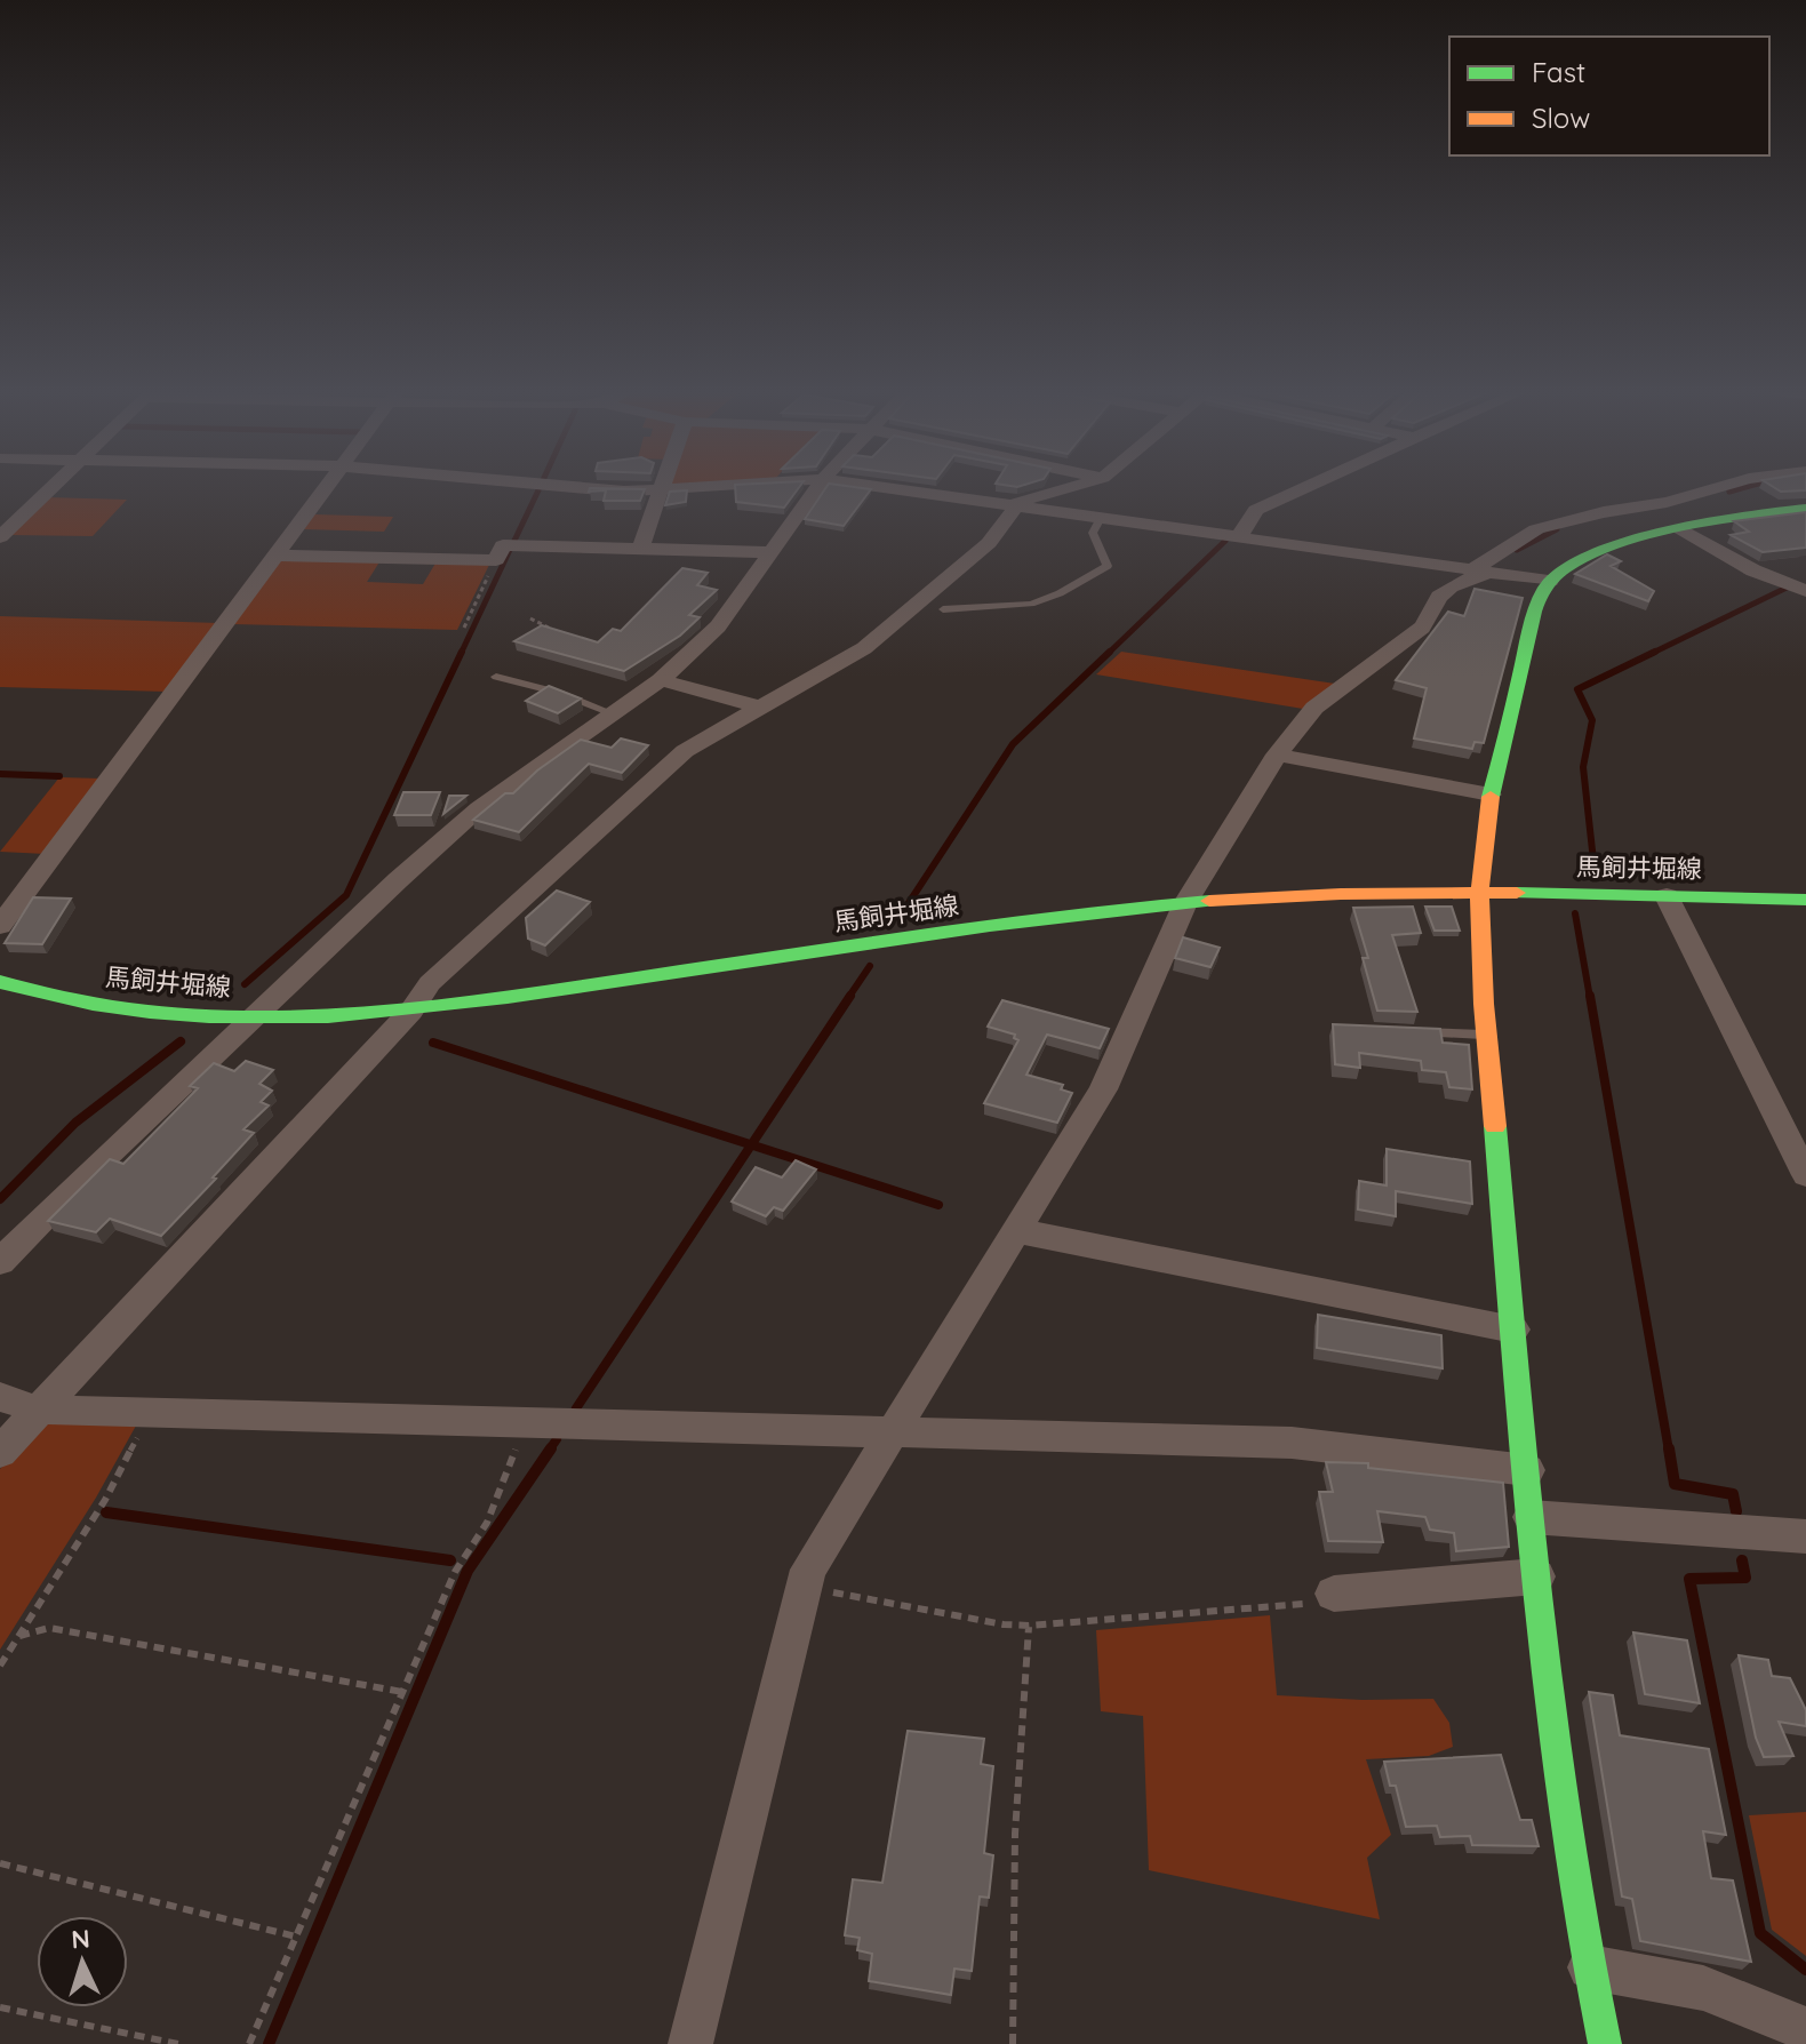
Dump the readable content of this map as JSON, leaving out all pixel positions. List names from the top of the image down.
{
  "streets": {
    "street": ["馬飼井堀線"]
  },
  "legend": ["Fast", "Slow"],
  "north": "top"
}
